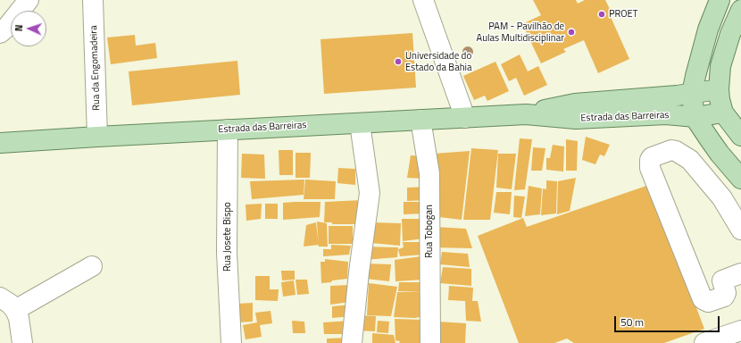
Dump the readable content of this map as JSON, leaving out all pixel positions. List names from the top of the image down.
{
  "streets": {
    "main road": ["Estrada das Barreiras"],
    "street": ["Rua da Engomadeira", "Rua Tobogan", "Rua Josete Bispo"]
  },
  "crossings": [
    ["Rua da Engomadeira", "Estrada das Barreiras"],
    ["Estrada das Barreiras", "Rua Tobogan"],
    ["Estrada das Barreiras", "Rua Josete Bispo"]
  ],
  "places": ["PROET", "PAM - Pavilhão de Aulas Multidisciplinar", "Universidade do Estado da Bahia"],
  "scale_bar": "50 m",
  "north": "left"
}
